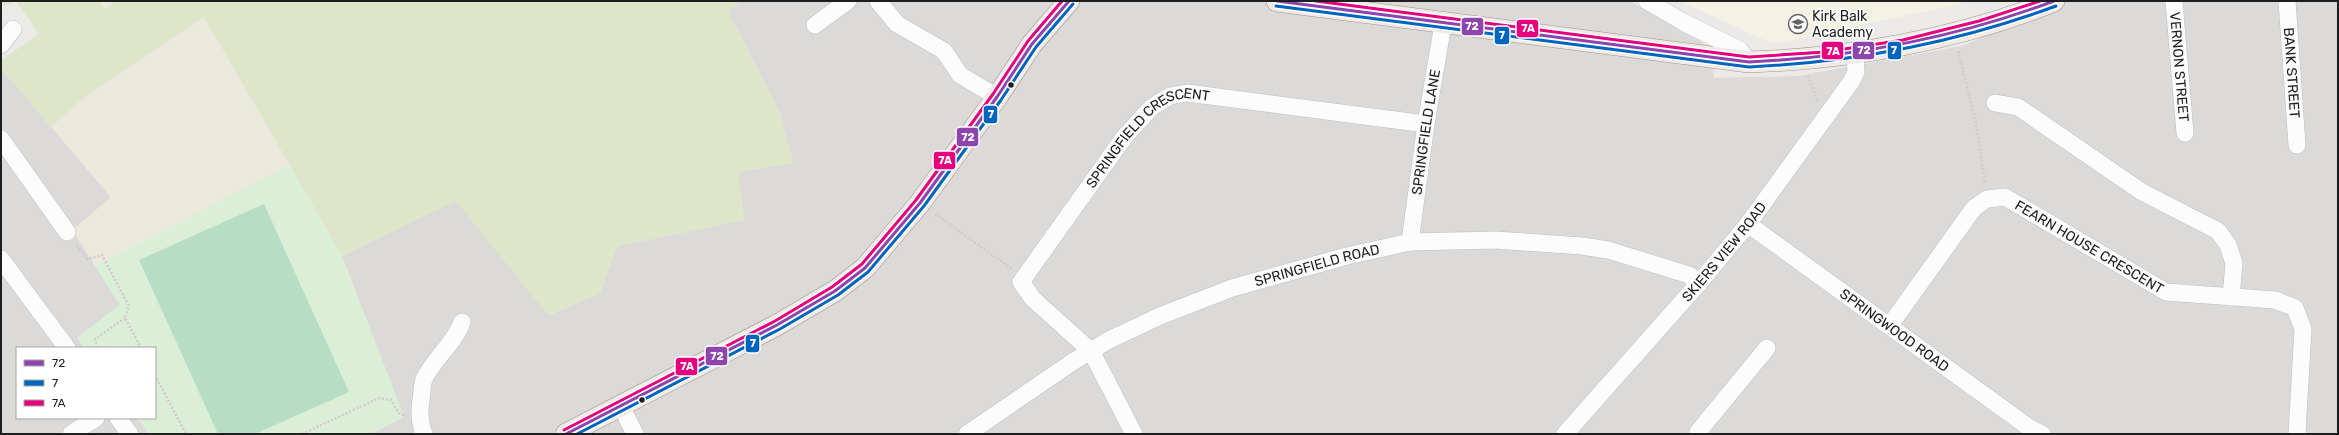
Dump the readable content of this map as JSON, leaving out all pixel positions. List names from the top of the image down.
{
  "streets": {
    "street": [
      "VERNON STREET",
      "BANK STREET",
      "SPRINGFIELD LANE",
      "SPRINGFIELD CRESCENT",
      "FEARN HOUSE CRESCENT",
      "SKIERS VIEW ROAD",
      "SPRINGFIELD ROAD",
      "SPRINGWOOD ROAD"
    ]
  },
  "crossings": [
    ["SPRINGFIELD LANE", "SPRINGFIELD CRESCENT"],
    ["SPRINGFIELD LANE", "SPRINGFIELD ROAD"],
    ["SKIERS VIEW ROAD", "SPRINGFIELD ROAD"],
    ["SKIERS VIEW ROAD", "SPRINGWOOD ROAD"]
  ],
  "places": {
    "school or university": ["Kirk Balk Academy"]
  },
  "lines": ["transit line 72", "transit line 7A", "transit line 7"],
  "legend": ["72", "7", "7A"]
}
